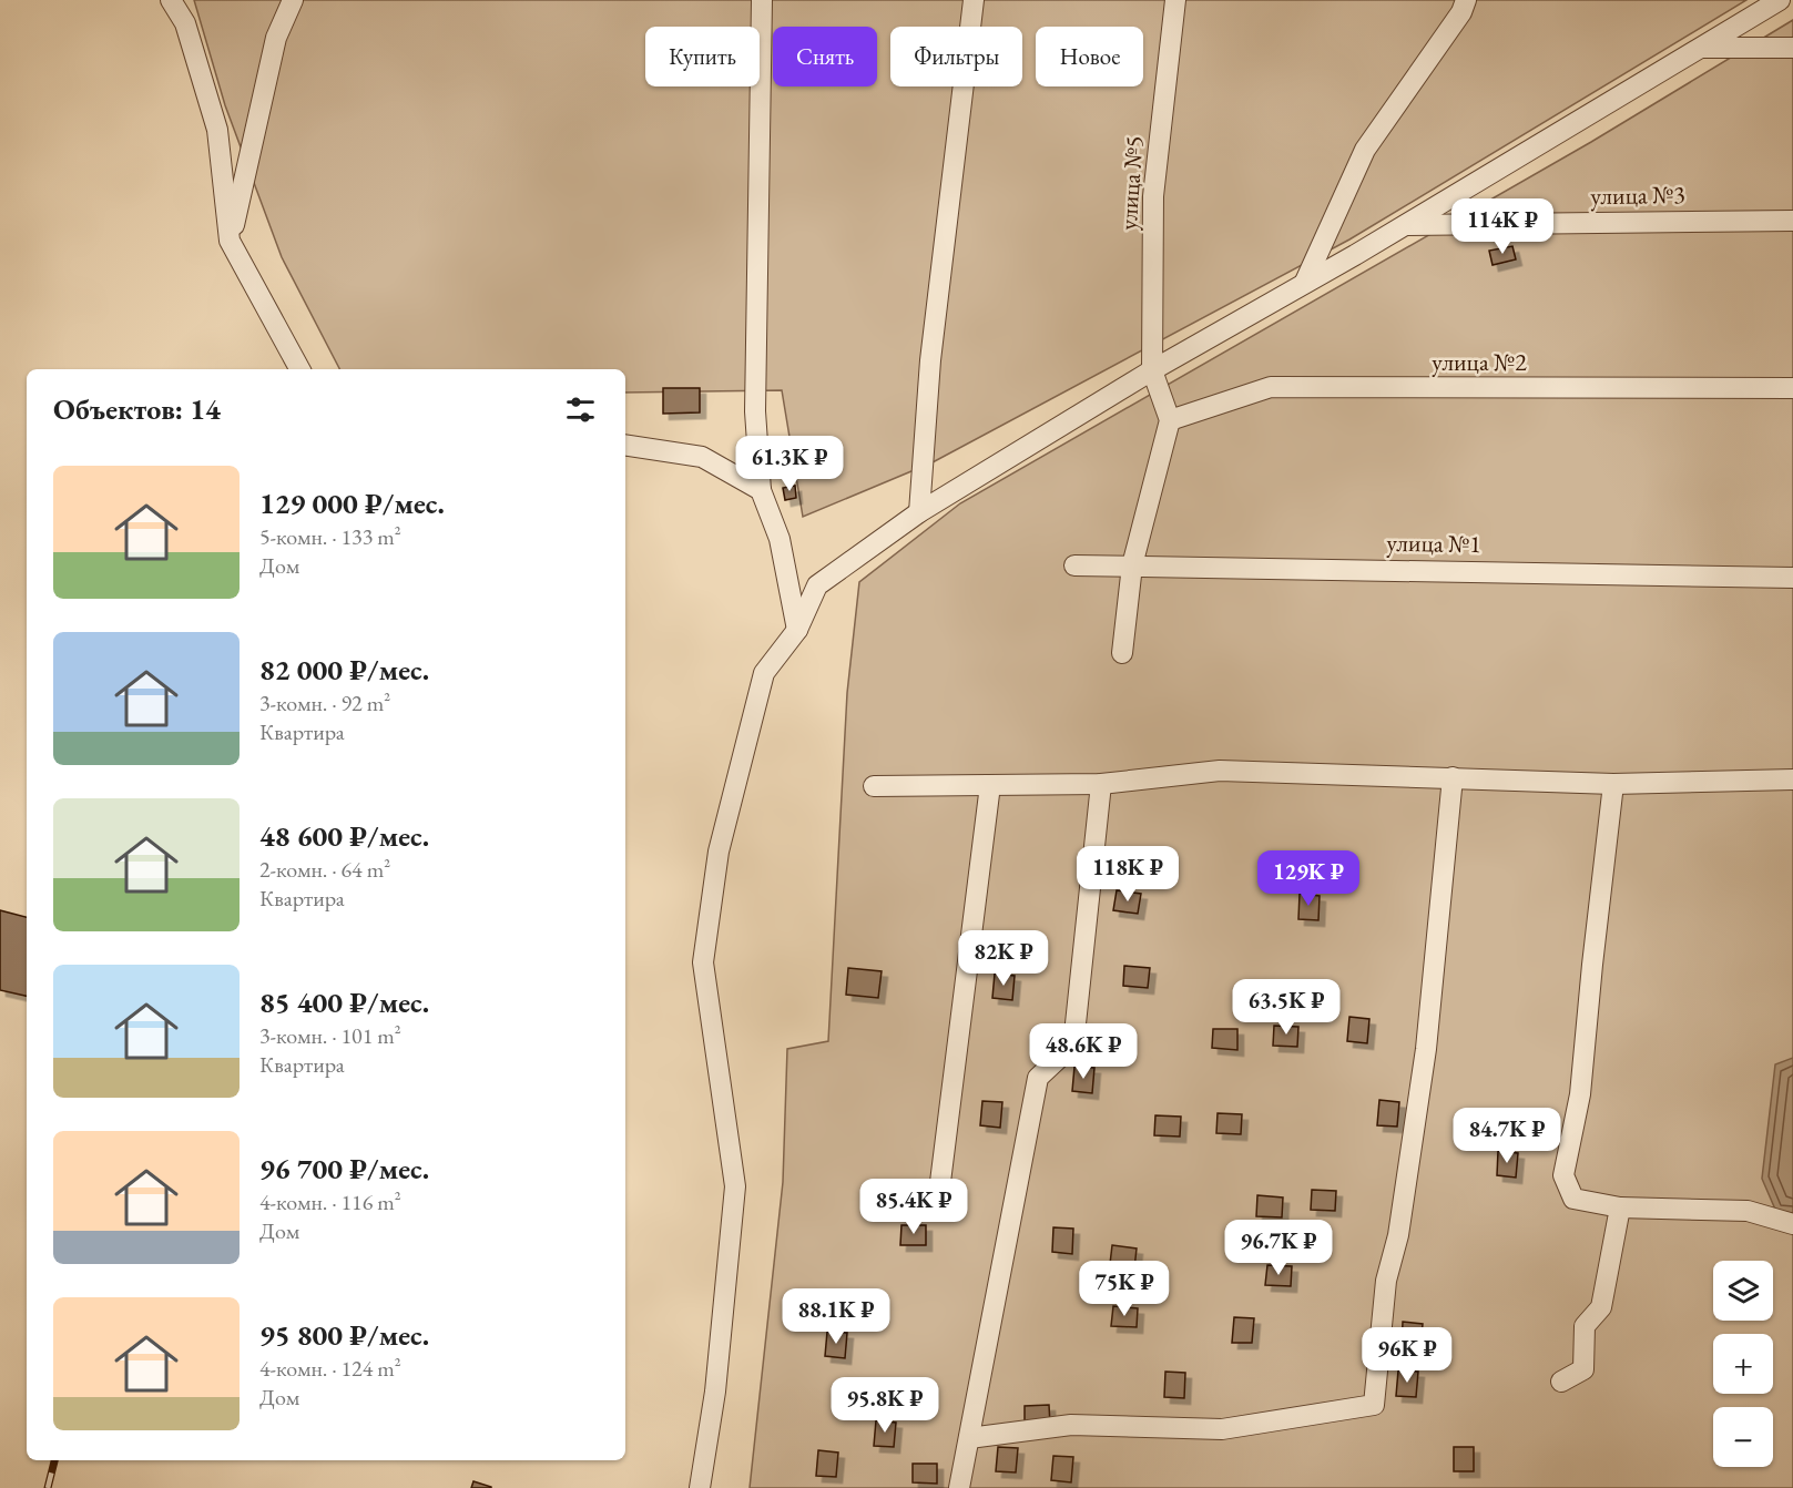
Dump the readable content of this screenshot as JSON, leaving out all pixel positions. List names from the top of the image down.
{
  "streets": {
    "street": [
      "улица №5",
      "улица №3",
      "улица №2",
      "улица №1"
    ]
  },
  "crossings": [
    ["улица №5", "улица №2"]
  ],
  "page": {
    "chip": [
      "Купить",
      "Снять",
      "Фильтры",
      "Новое"
    ],
    "price": [
      "114K ₽",
      "61.3K ₽",
      "118K ₽",
      "129K ₽",
      "82K ₽",
      "63.5K ₽",
      "48.6K ₽",
      "84.7K ₽",
      "85.4K ₽",
      "96.7K ₽",
      "75K ₽",
      "88.1K ₽",
      "96K ₽",
      "95.8K ₽"
    ],
    "heading": "Объектов: 14",
    "list": [
      {
        "name": "129 000 ₽/мес.",
        "note": "5-комн. · 133 m² · Дом"
      },
      {
        "name": "82 000 ₽/мес.",
        "note": "3-комн. · 92 m² · Квартира"
      },
      {
        "name": "48 600 ₽/мес.",
        "note": "2-комн. · 64 m² · Квартира"
      },
      {
        "name": "85 400 ₽/мес.",
        "note": "3-комн. · 101 m² · Квартира"
      },
      {
        "name": "96 700 ₽/мес.",
        "note": "4-комн. · 116 m² · Дом"
      },
      {
        "name": "95 800 ₽/мес.",
        "note": "4-комн. · 124 m² · Дом"
      }
    ],
    "map_buttons": ["+", "−"]
  }
}
